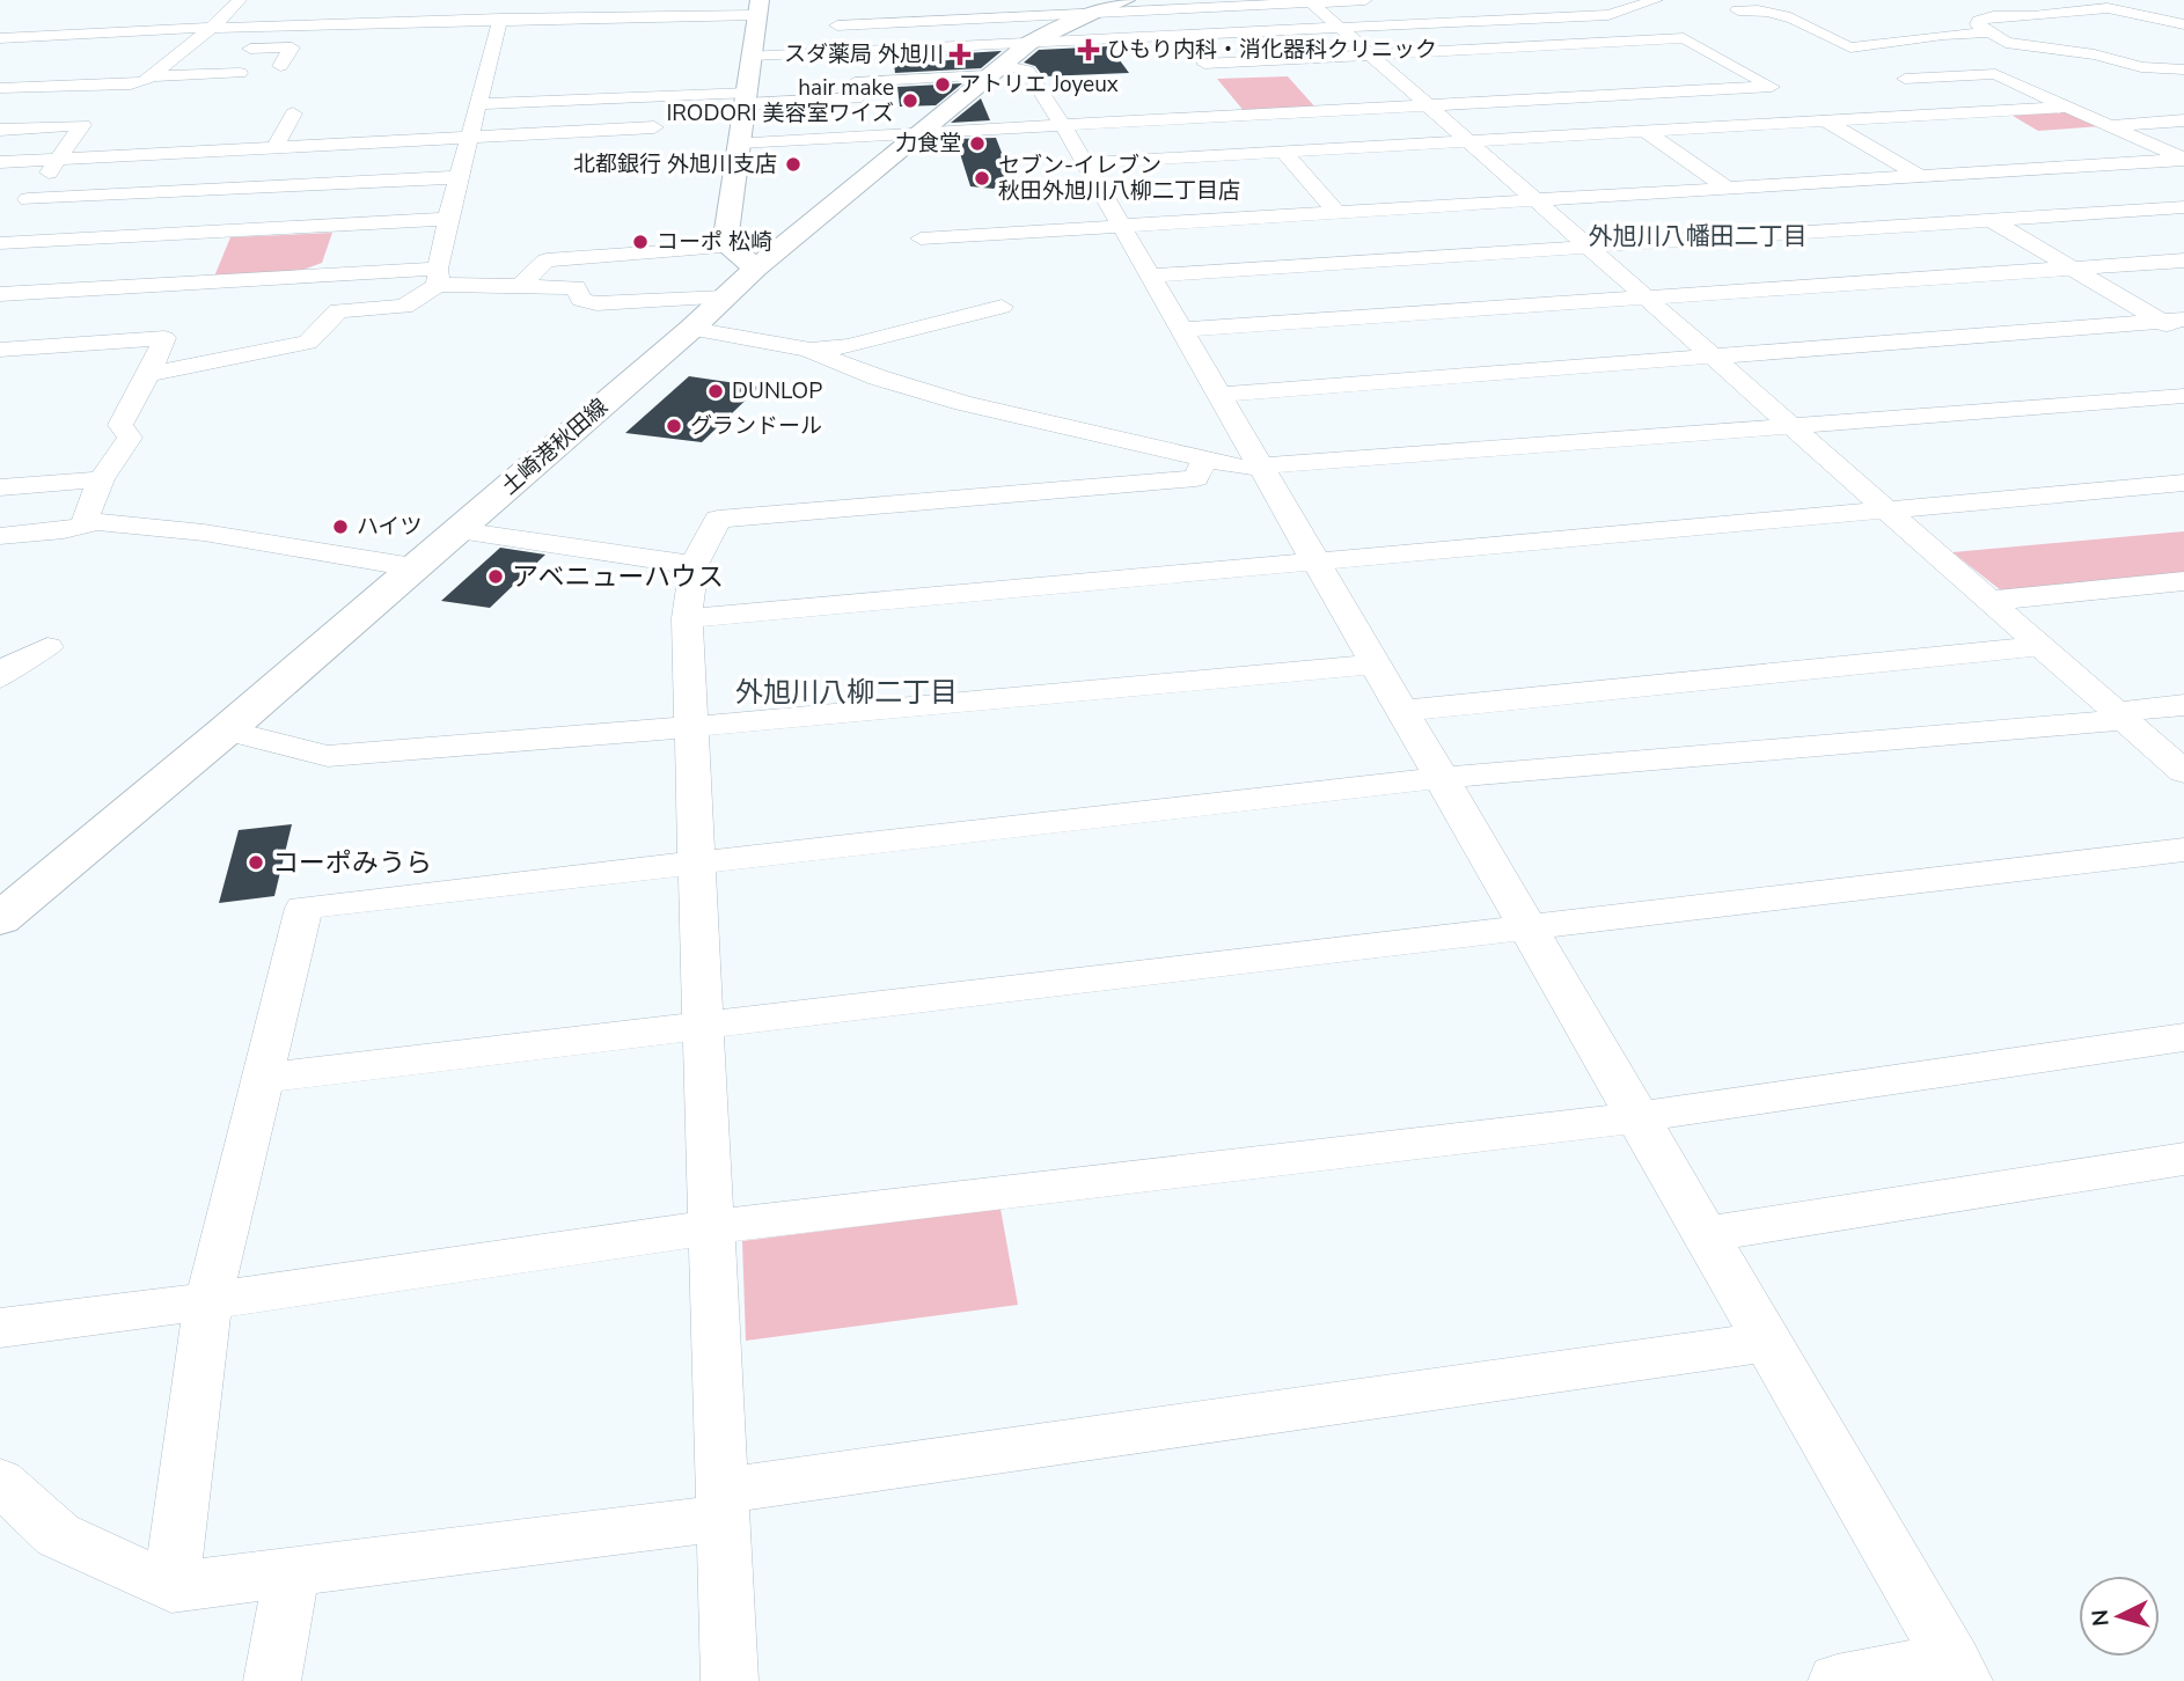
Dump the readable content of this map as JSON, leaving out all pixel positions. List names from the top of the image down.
{
  "streets": {
    "main road": ["土崎港秋田線"]
  },
  "districts": ["外旭川八幡田二丁目", "外旭川八柳二丁目"],
  "places": {
    "health": ["ひもり内科・消化器科クリニック", "スダ薬局 外旭川"],
    "other": [
      "アトリエ Joyeux",
      "hair make IRODORI 美容室ワイズ",
      "力食堂",
      "北都銀行 外旭川支店",
      "セブン-イレブン 秋田外旭川八柳二丁目店",
      "コーポ 松崎",
      "DUNLOP",
      "グランドール",
      "ハイツ",
      "アベニューハウス",
      "コーポみうら"
    ]
  },
  "north": "left"
}
